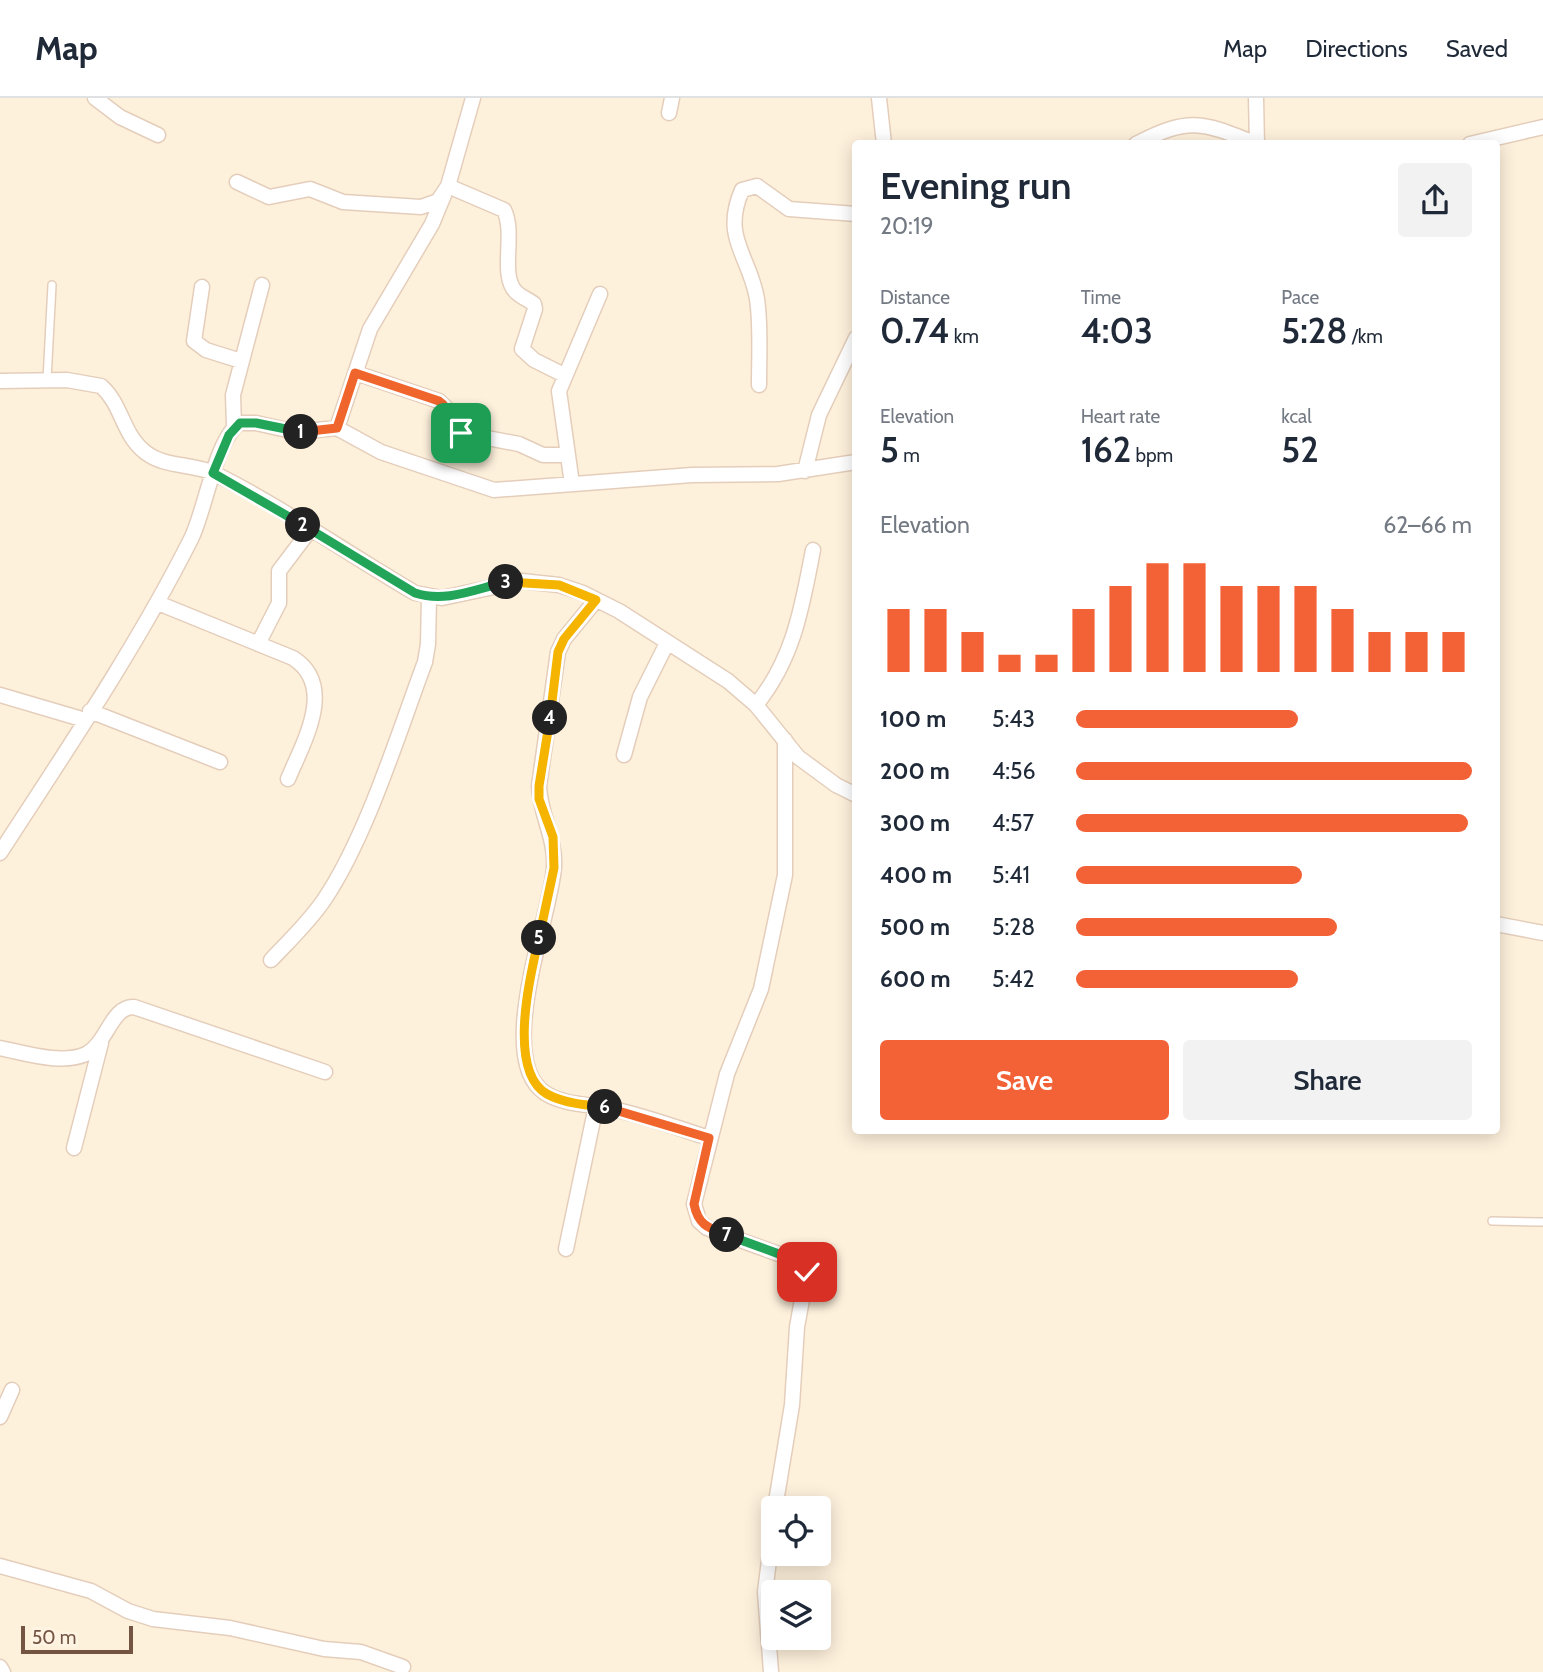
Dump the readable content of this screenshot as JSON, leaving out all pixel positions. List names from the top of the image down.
{
  "scale_bar": "50 m",
  "page": {
    "header": "Map",
    "nav": ["Map", "Directions", "Saved"],
    "heading": ["Evening run", "20:19"],
    "stats": [
      ["Distance", "0.74 km"],
      ["Time", "4:03"],
      ["Pace", "5:28 /km"],
      ["Elevation", "5 m"],
      ["Heart rate", "162 bpm"],
      ["kcal", "52"]
    ],
    "pins": [
      "1",
      "2",
      "3",
      "4",
      "5",
      "6",
      "7"
    ],
    "chart": ["Elevation", "62–66 m"],
    "list": [
      {
        "name": "100 m",
        "note": "5:43"
      },
      {
        "name": "200 m",
        "note": "4:56"
      },
      {
        "name": "300 m",
        "note": "4:57"
      },
      {
        "name": "400 m",
        "note": "5:41"
      },
      {
        "name": "500 m",
        "note": "5:28"
      },
      {
        "name": "600 m",
        "note": "5:42"
      }
    ],
    "buttons": ["Save", "Share"],
    "scale": "50 m"
  }
}
